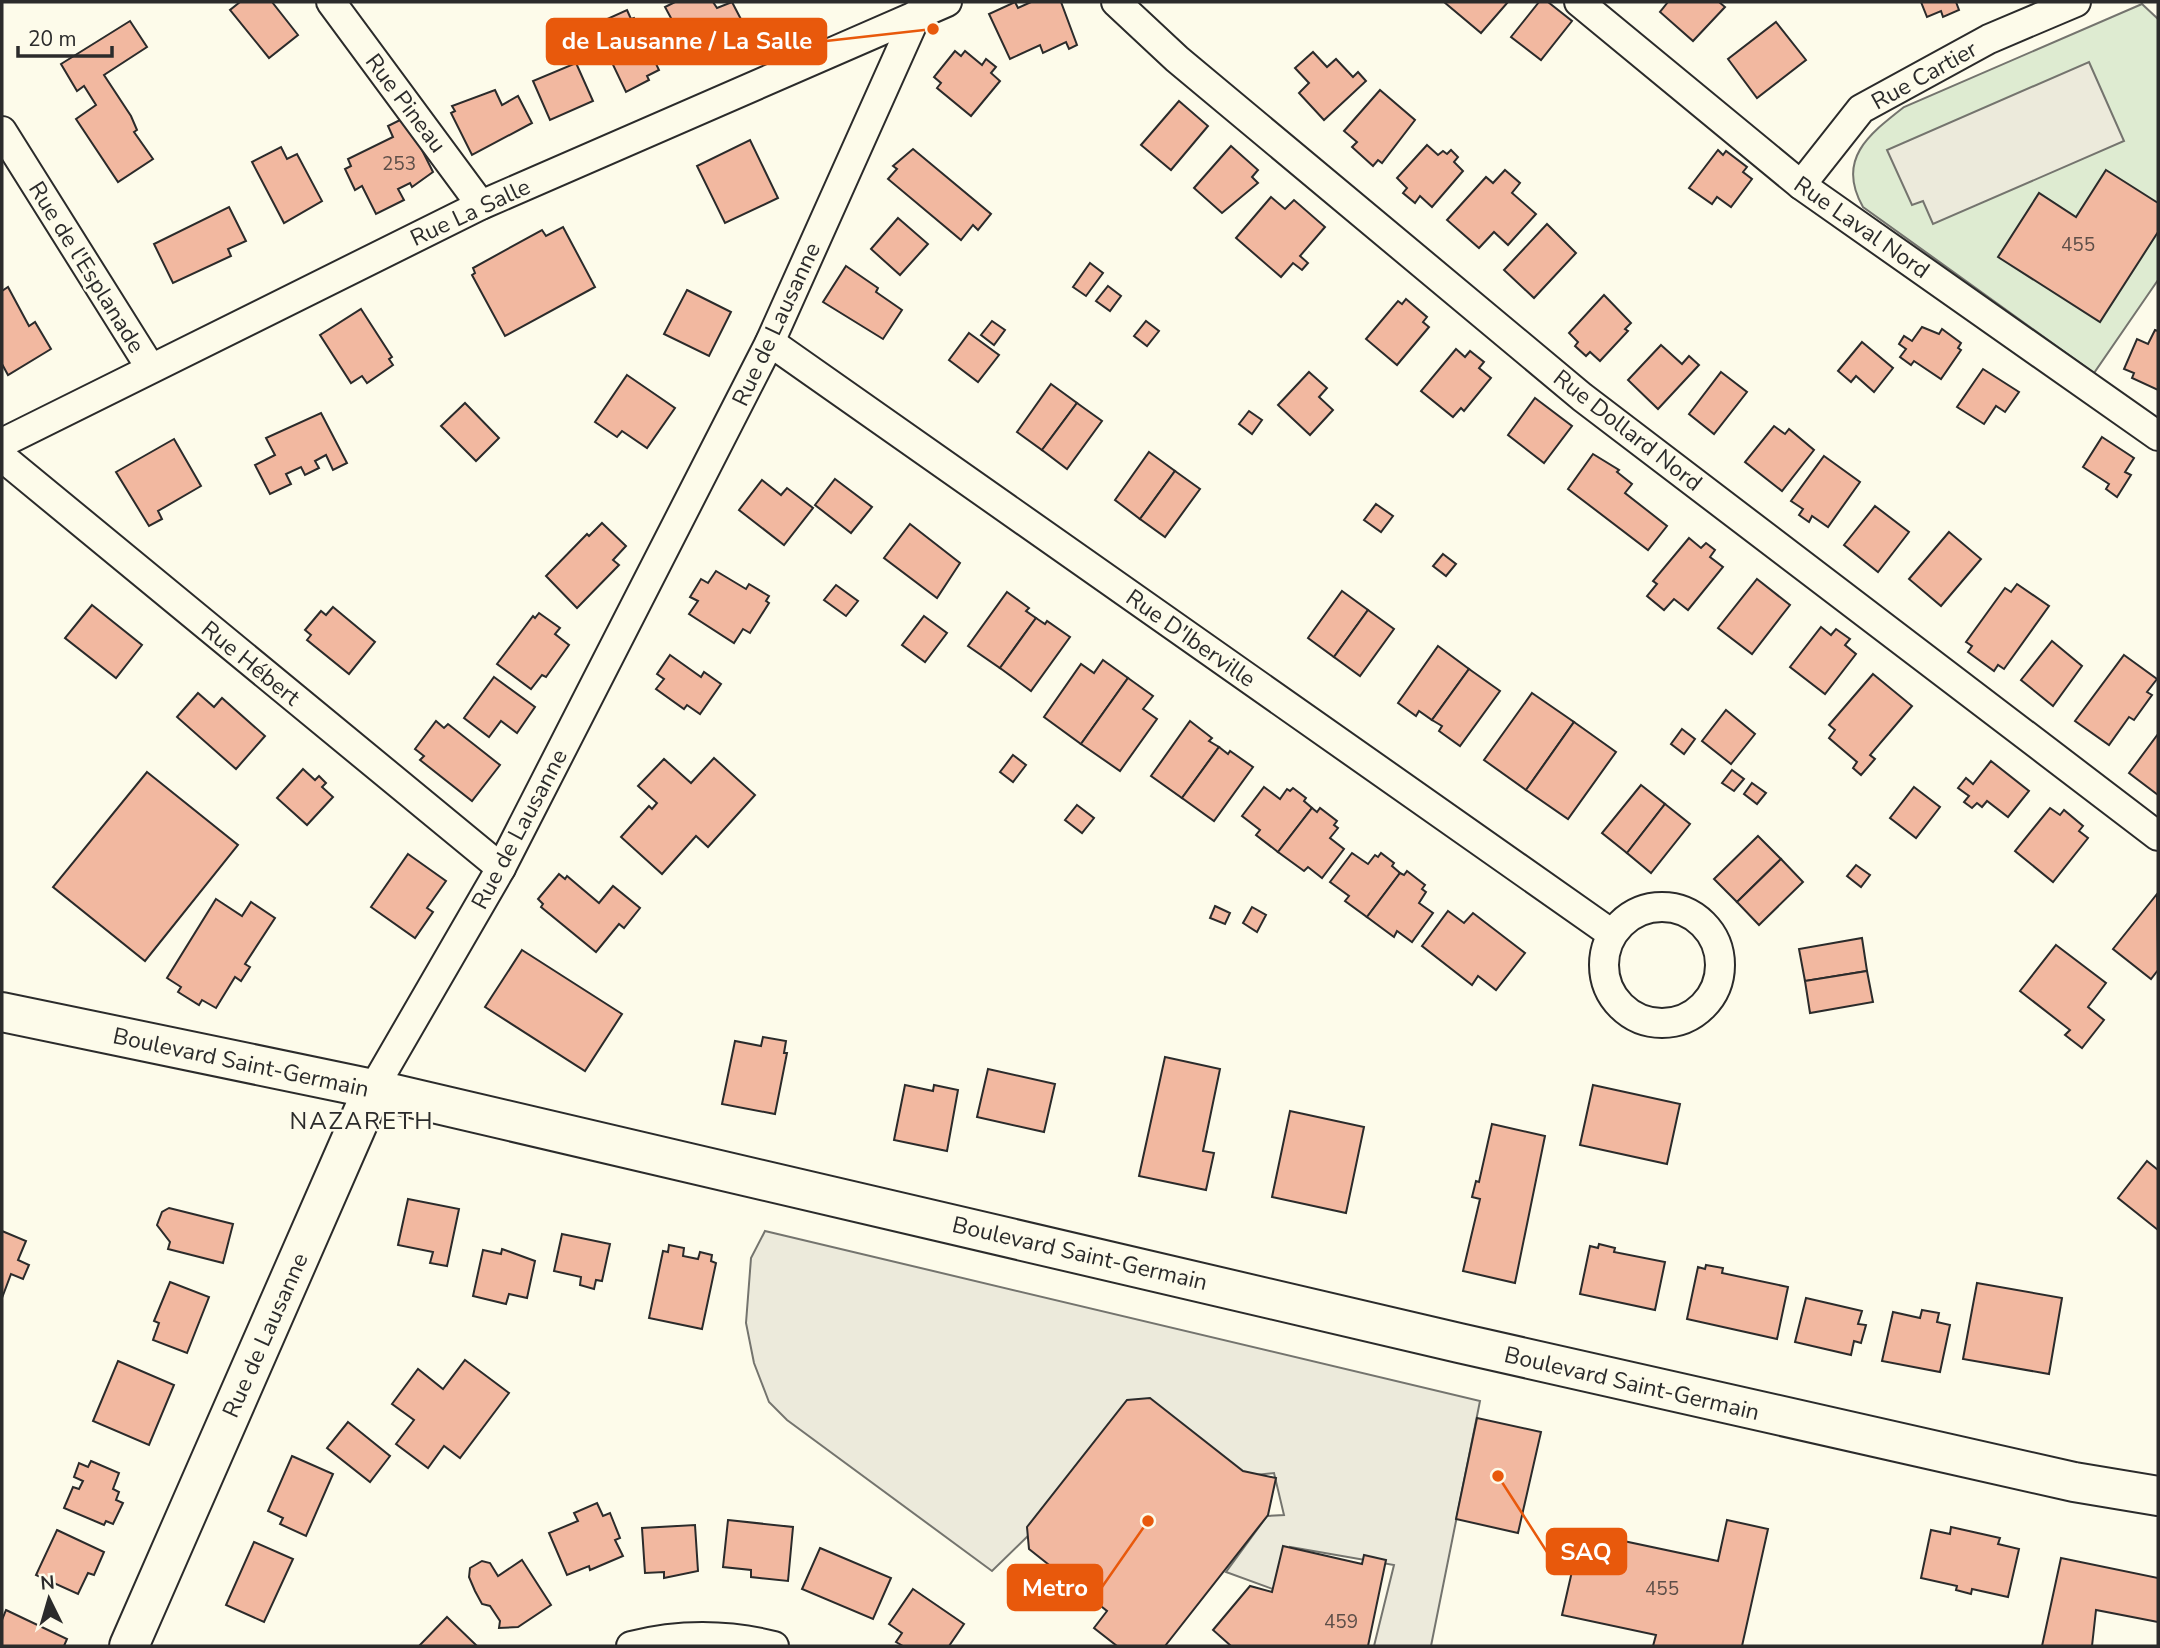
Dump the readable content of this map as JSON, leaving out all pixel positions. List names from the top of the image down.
{
  "streets": {
    "main road": ["Rue de Lausanne", "Boulevard Saint-Germain"],
    "street": [
      "Rue Cartier",
      "Rue Pineau",
      "Rue La Salle",
      "Rue Laval Nord",
      "Rue de l'Esplanade",
      "Rue Dollard Nord",
      "Rue D'Iberville",
      "Rue Hébert"
    ]
  },
  "crossings": [
    ["Rue Cartier", "Rue Laval Nord"],
    ["Rue Pineau", "Rue La Salle"],
    ["Rue La Salle", "Rue de l'Esplanade"],
    ["Rue La Salle", "Rue de Lausanne"],
    ["Rue de Lausanne", "Rue D'Iberville"],
    ["Rue de Lausanne", "Rue Hébert"],
    ["Rue de Lausanne", "Boulevard Saint-Germain"]
  ],
  "districts": ["NAZARETH"],
  "places": ["de Lausanne / La Salle", "SAQ", "Metro"],
  "house_numbers": [
    "253",
    "455",
    "455",
    "459"
  ],
  "scale_bar": "20 m",
  "north": "top"
}
